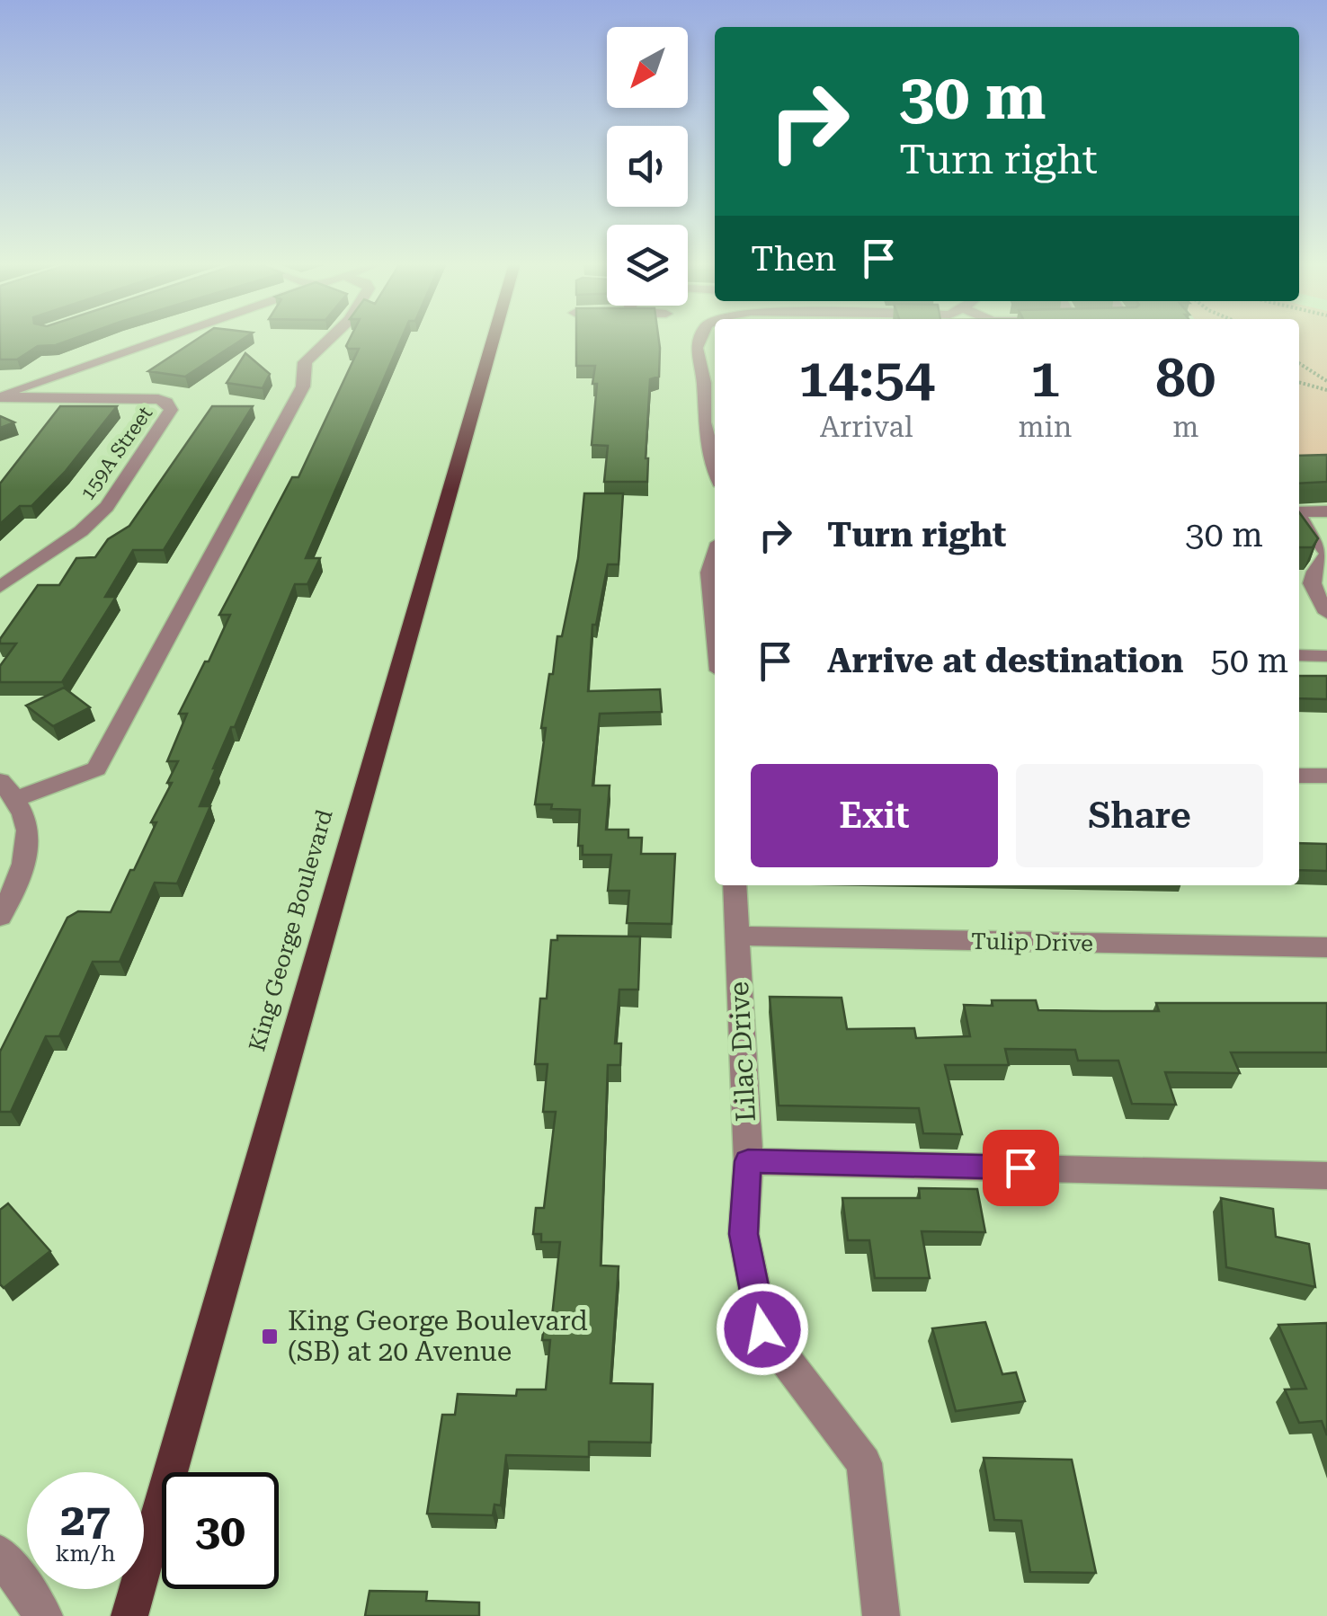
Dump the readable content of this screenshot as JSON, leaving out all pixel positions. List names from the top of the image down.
{
  "streets": {
    "main road": ["King George Boulevard"],
    "street": ["159A Street", "Tulip Drive", "Lilac Drive"]
  },
  "crossings": [
    ["Tulip Drive", "Lilac Drive"]
  ],
  "places": {
    "transit": ["King George Boulevard (SB) at 20 Avenue"]
  },
  "north": "bottom left",
  "page": {
    "turn": ["30 m", "Turn right"],
    "then": "Then",
    "eta": [
      "14:54",
      "Arrival",
      "1",
      "min",
      "80",
      "m"
    ],
    "list": [
      {
        "name": "Turn right",
        "value": "30 m"
      },
      {
        "name": "Arrive at destination",
        "value": "50 m"
      }
    ],
    "buttons": ["Exit", "Share"],
    "speed": "27 km/h",
    "limit": "30"
  }
}
